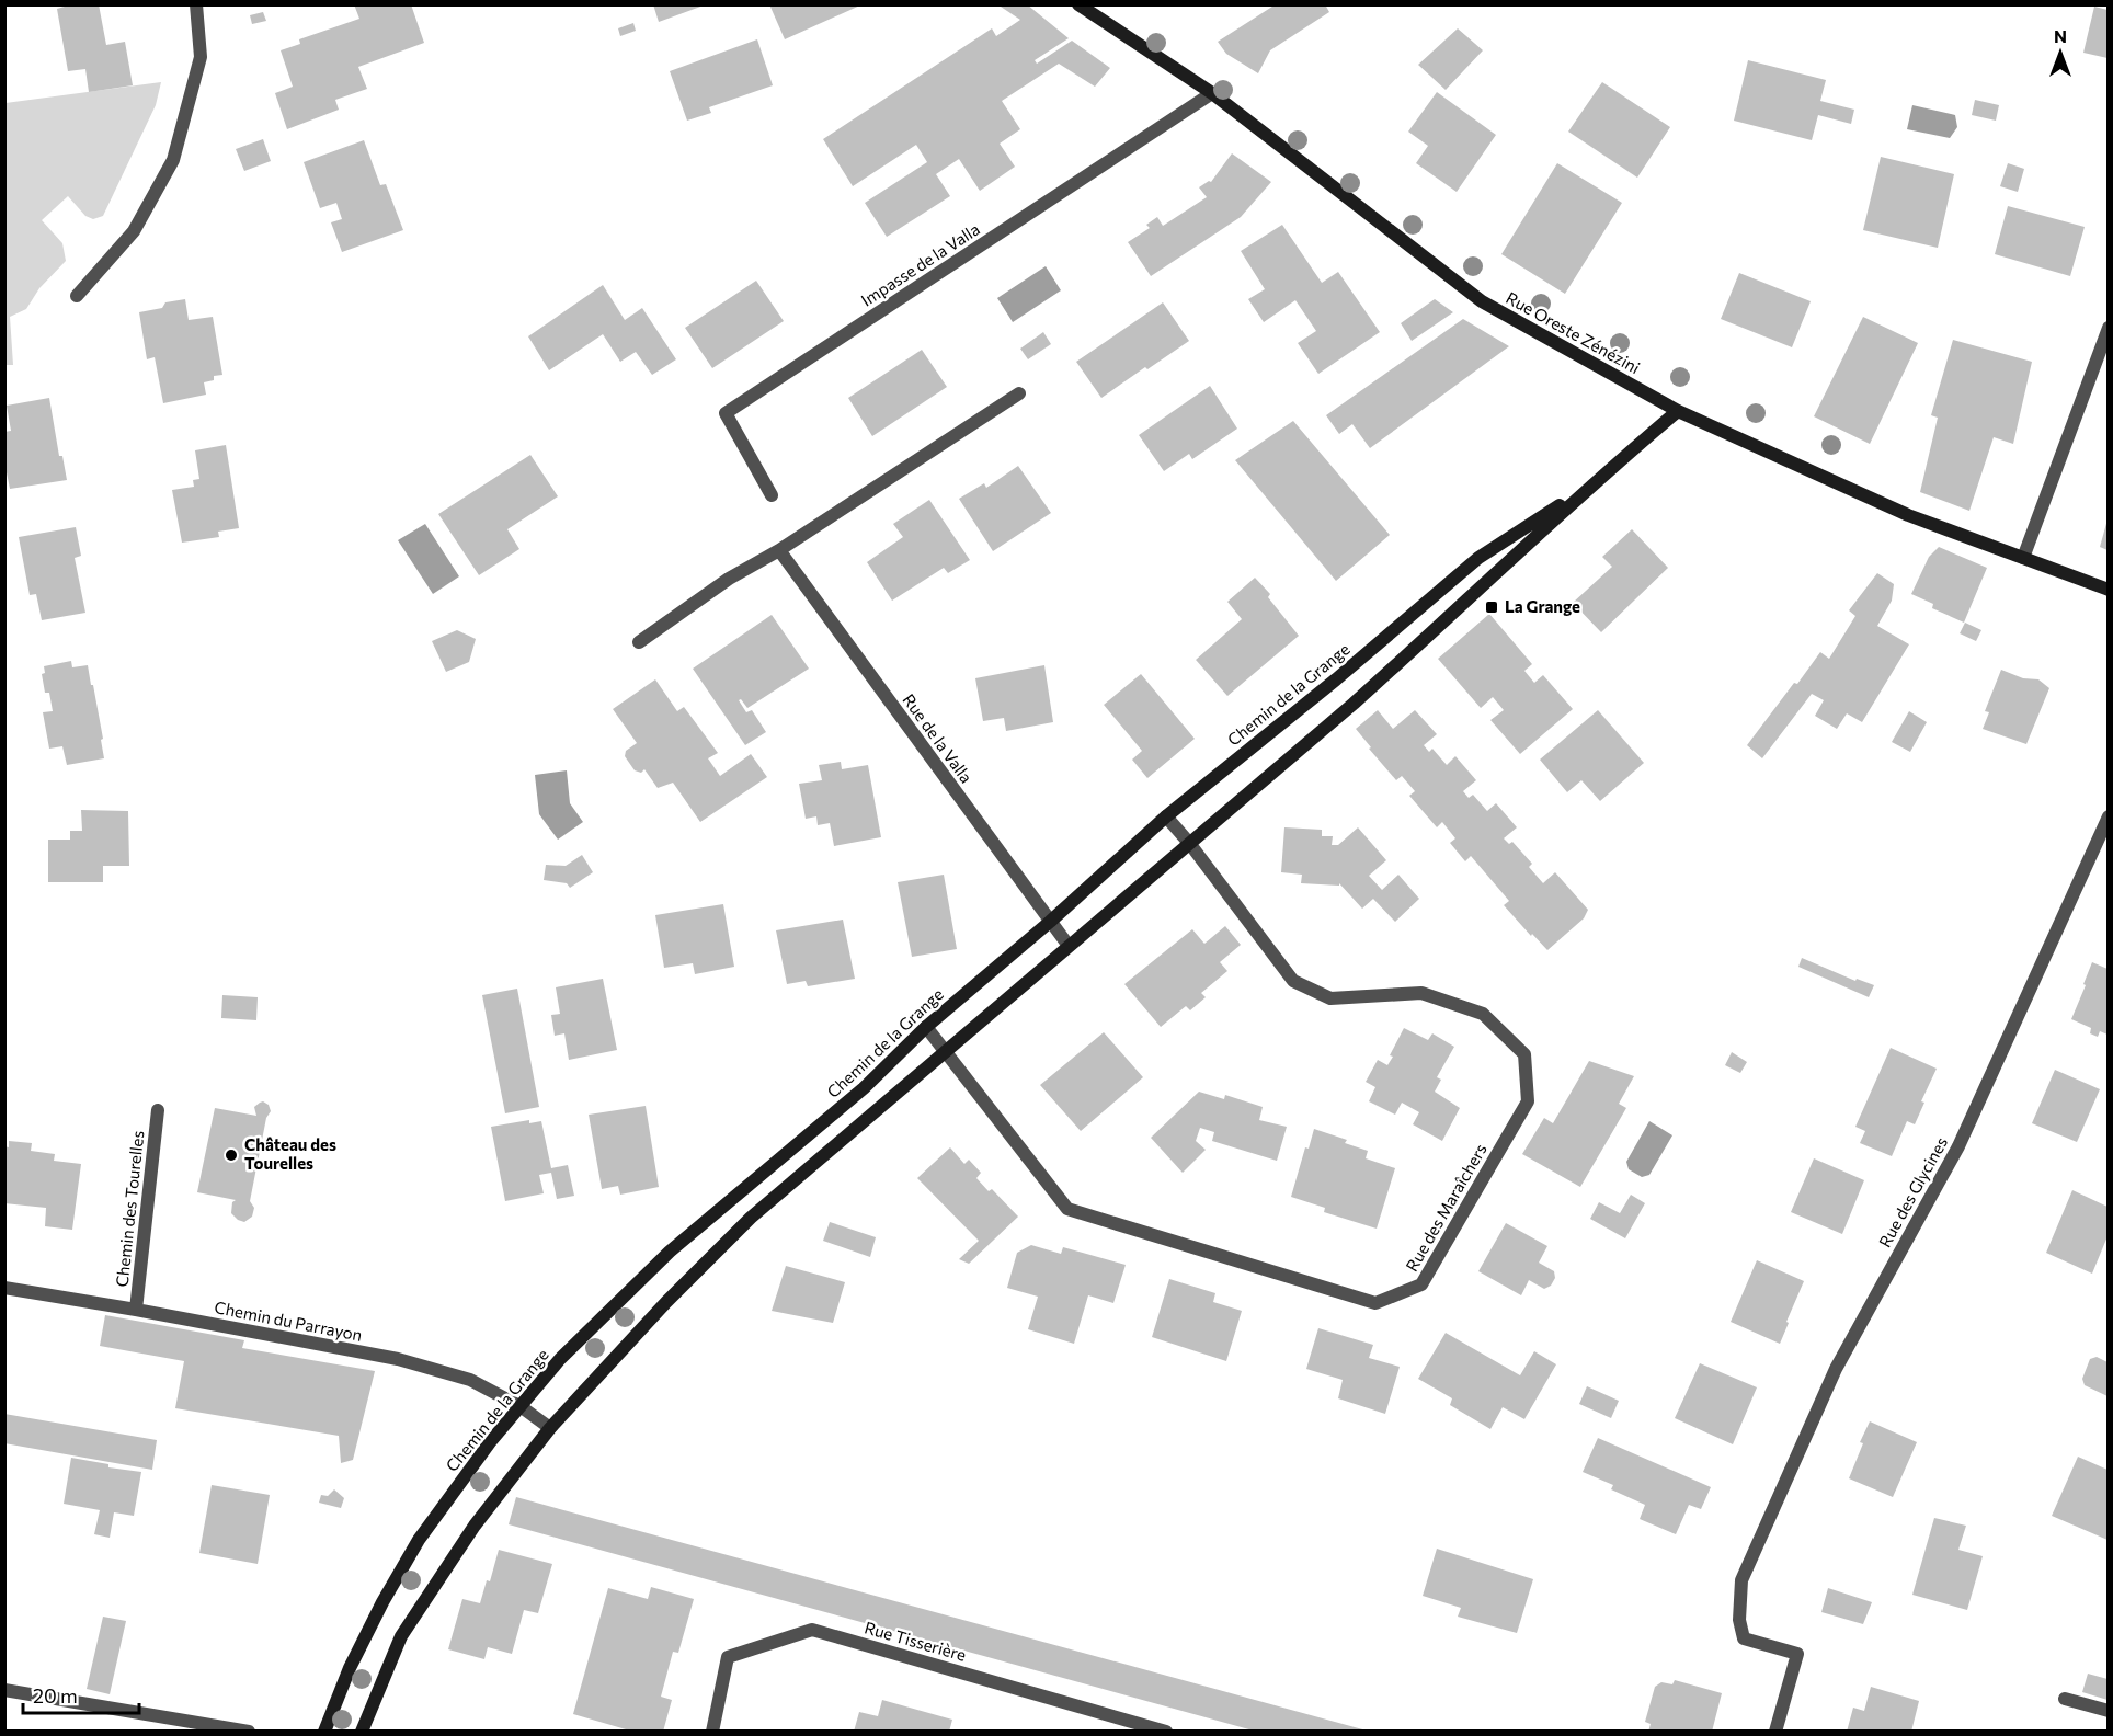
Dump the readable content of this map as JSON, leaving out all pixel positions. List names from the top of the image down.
{
  "streets": {
    "street": [
      "Impasse de la Valla",
      "Rue Oreste Zénézini",
      "Chemin de la Grange",
      "Rue de la Valla",
      "Rue des Glycines",
      "Rue des Maraîchers",
      "Chemin des Tourelles",
      "Chemin du Parrayon",
      "Rue Tisserière"
    ]
  },
  "crossings": [
    ["Impasse de la Valla", "Rue Oreste Zénézini"],
    ["Rue Oreste Zénézini", "Chemin de la Grange"],
    ["Chemin de la Grange", "Rue de la Valla"],
    ["Chemin de la Grange", "Rue des Maraîchers"],
    ["Chemin de la Grange", "Chemin du Parrayon"],
    ["Chemin des Tourelles", "Chemin du Parrayon"]
  ],
  "places": {
    "transit": ["La Grange"],
    "other": ["Château des Tourelles"]
  },
  "scale_bar": "20 m",
  "north": "top"
}
